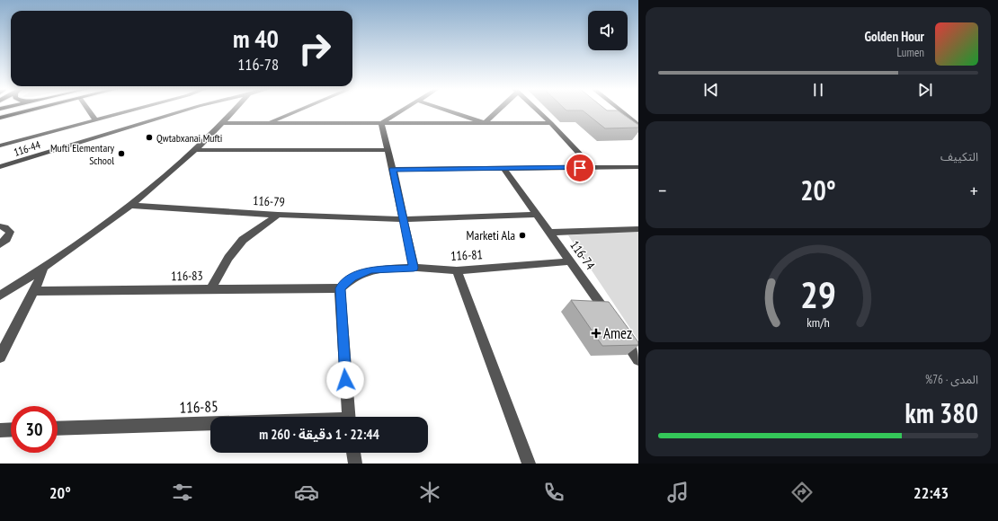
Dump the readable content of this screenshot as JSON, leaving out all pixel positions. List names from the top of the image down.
{
  "streets": {
    "street": [
      "116-44",
      "116-79",
      "116-81",
      "116-74",
      "116-83",
      "116-85"
    ]
  },
  "crossings": [
    ["116-79", "116-74"],
    ["116-81", "116-74"],
    ["116-81", "116-83"]
  ],
  "places": {
    "other": ["Qwtabxanai Mufti", "Mufti Elementary School", "Marketi Ala"],
    "health": ["Amez"]
  },
  "page": {
    "turn": ["40 m", "116-78"],
    "song": ["Golden Hour", "Lumen"],
    "tile": [
      "التكييف",
      ["المدى · 76%", "380 km"]
    ],
    "heat": ["−", "20°", "+"],
    "limit": "30",
    "trip": "22:44 · 1 دقيقة · 260 m",
    "tabs": ["22:43", "20°"],
    "gauge": ["29", "km/h"]
  }
}
